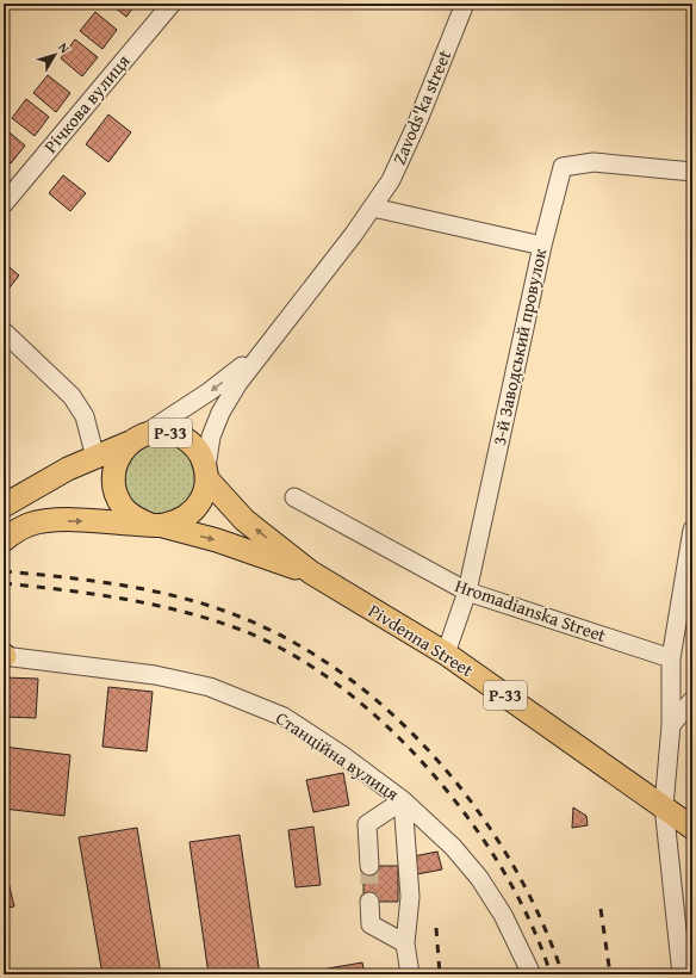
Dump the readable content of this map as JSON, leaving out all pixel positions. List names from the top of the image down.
{
  "streets": {
    "main road": ["Zavods'ka street", "Р-33", "Pivdenna Street"],
    "street": [
      "Річкова вулиця",
      "3-й Заводський провулок",
      "Hromadianska Street",
      "Станційна вулиця"
    ]
  },
  "crossings": [
    ["Zavods'ka street", "Р-33"],
    ["Zavods'ka street", "Pivdenna Street"],
    ["3-й Заводський провулок", "Hromadianska Street"],
    ["3-й Заводський провулок", "Pivdenna Street"],
    ["Р-33", "Pivdenna Street"]
  ],
  "north": "top right"
}
